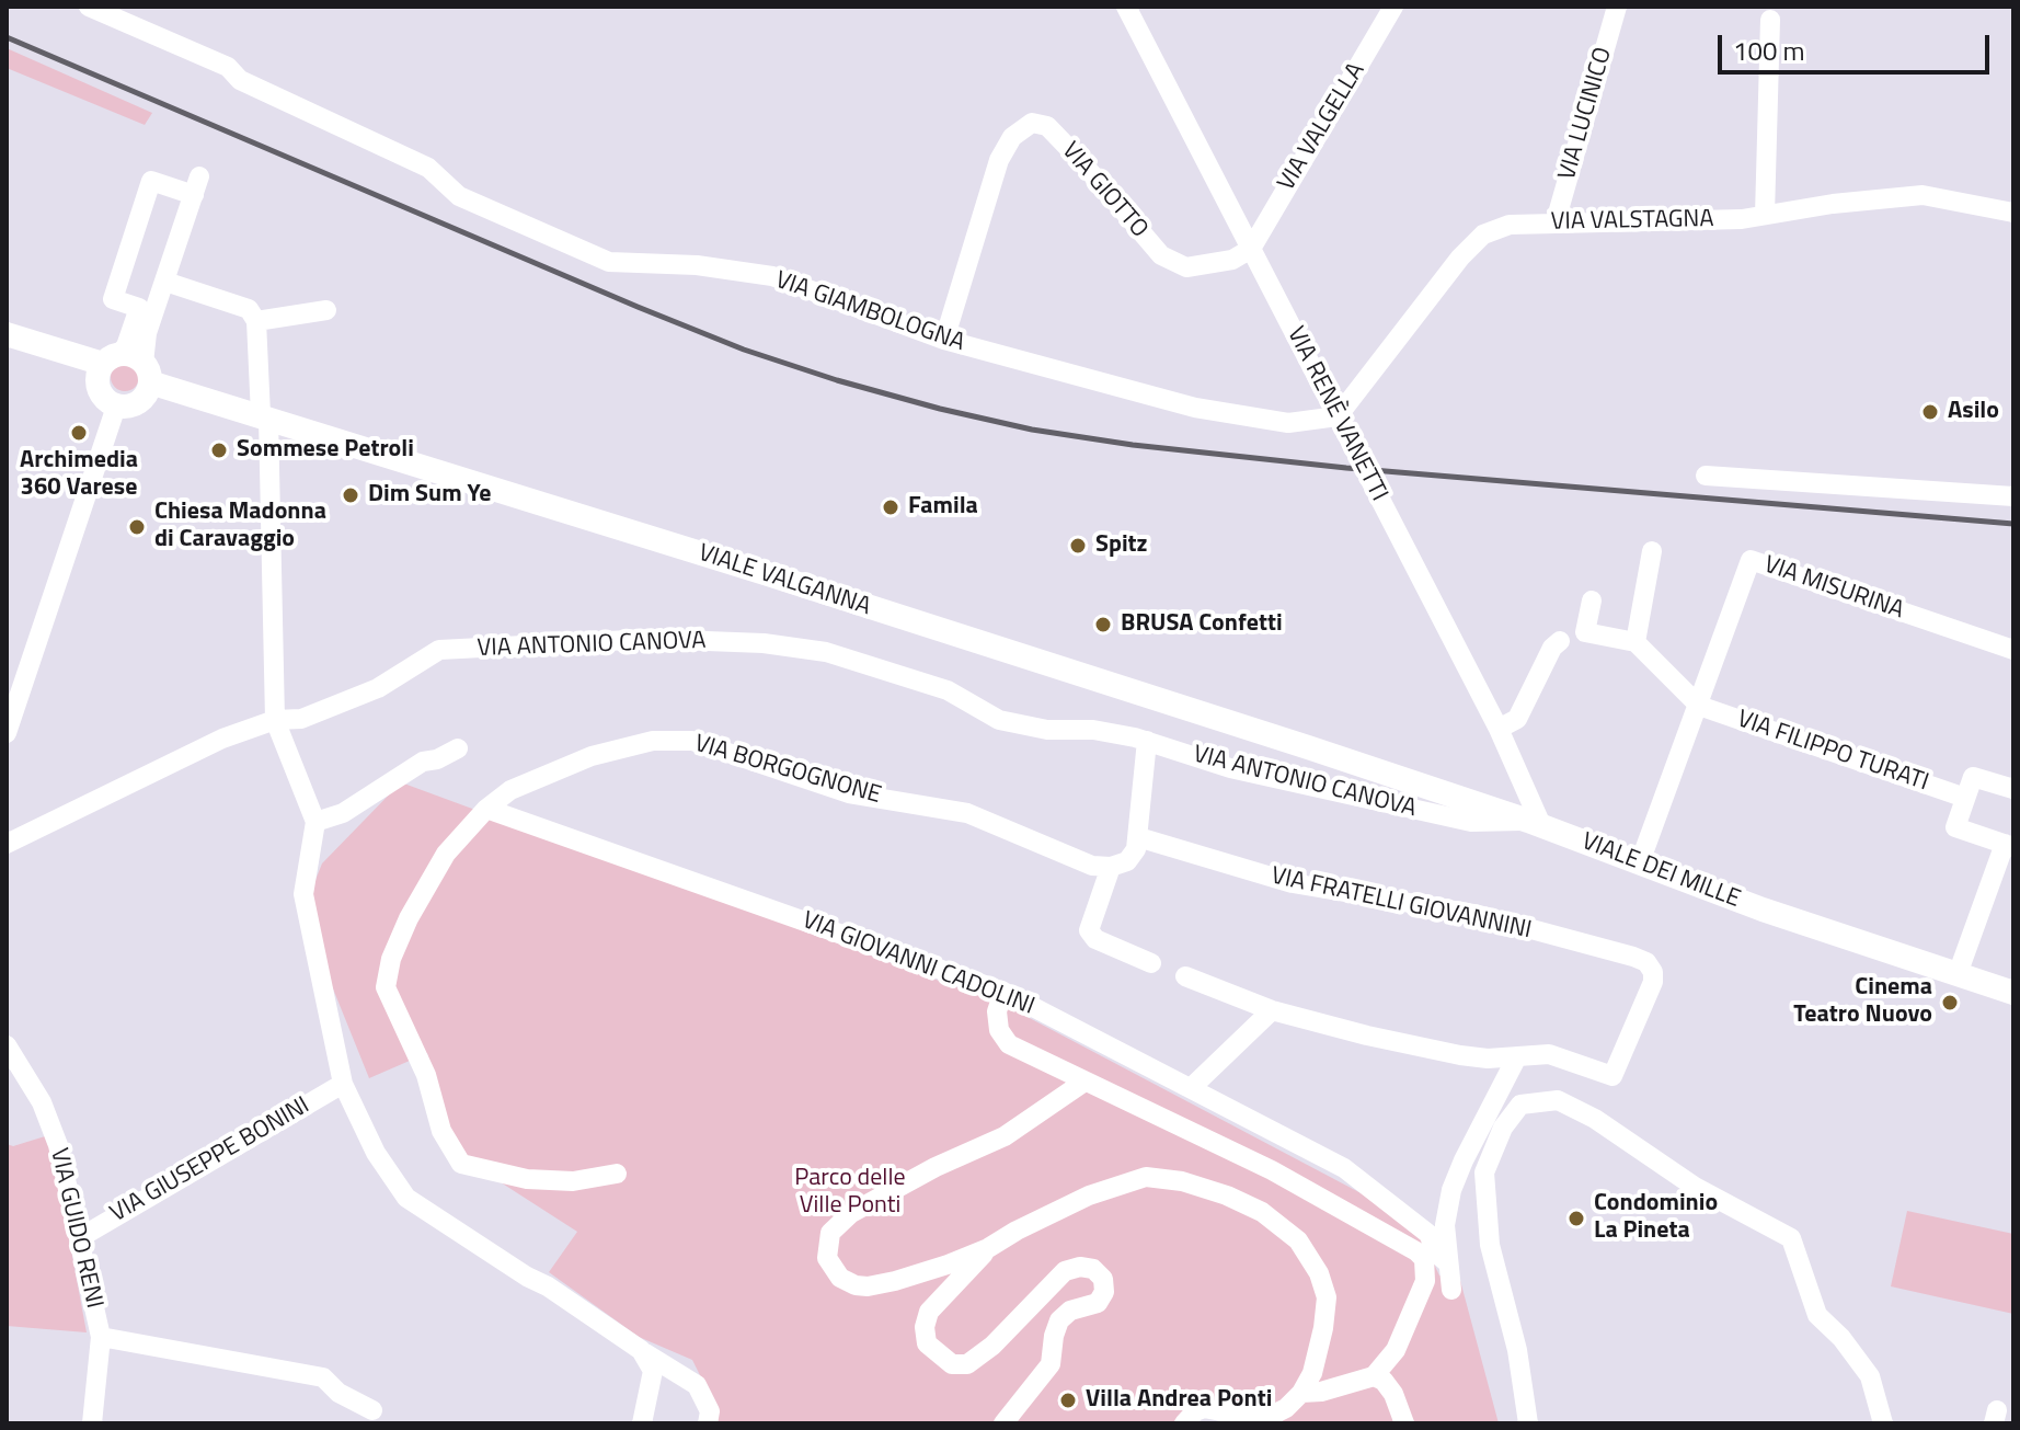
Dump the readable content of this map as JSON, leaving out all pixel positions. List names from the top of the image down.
{
  "streets": {
    "main road": ["VIALE VALGANNA", "VIALE DEI MILLE"],
    "street": [
      "VIA LUCINICO",
      "VIA VALGELLA",
      "VIA GIOTTO",
      "VIA VALSTAGNA",
      "VIA GIAMBOLOGNA",
      "VIA RENÈ VANETTI",
      "VIA MISURINA",
      "VIA ANTONIO CANOVA",
      "VIA FILIPPO TURATI",
      "VIA BORGOGNONE",
      "VIA FRATELLI GIOVANNINI",
      "VIA GIOVANNI CADOLINI",
      "VIA GIUSEPPE BONINI",
      "VIA GUIDO RENI"
    ]
  },
  "crossings": [
    ["VIA LUCINICO", "VIA VALSTAGNA"],
    ["VIA VALGELLA", "VIA GIOTTO"],
    ["VIA VALGELLA", "VIA RENÈ VANETTI"],
    ["VIA GIOTTO", "VIA GIAMBOLOGNA"],
    ["VIA GIOTTO", "VIA RENÈ VANETTI"],
    ["VIA VALSTAGNA", "VIA GIAMBOLOGNA"],
    ["VIA VALSTAGNA", "VIA RENÈ VANETTI"],
    ["VIA GIAMBOLOGNA", "VIA RENÈ VANETTI"],
    ["VIA RENÈ VANETTI", "VIA ANTONIO CANOVA"],
    ["VIA RENÈ VANETTI", "VIALE DEI MILLE"],
    ["VIALE VALGANNA", "VIALE DEI MILLE"],
    ["VIA MISURINA", "VIA FILIPPO TURATI"],
    ["VIA MISURINA", "VIALE DEI MILLE"],
    ["VIA ANTONIO CANOVA", "VIALE DEI MILLE"],
    ["VIA BORGOGNONE", "VIA GIOVANNI CADOLINI"],
    ["VIA GIUSEPPE BONINI", "VIA GUIDO RENI"]
  ],
  "parks": ["Parco delle Ville Ponti"],
  "places": [
    "Asilo",
    "Archimedia 360 Varese",
    "Sommese Petroli",
    "Dim Sum Ye",
    "Famila",
    "Chiesa Madonna di Caravaggio",
    "Spitz",
    "BRUSA Confetti",
    "Cinema Teatro Nuovo",
    "Condominio La Pineta",
    "Villa Andrea Ponti"
  ],
  "scale_bar": "100 m"
}
